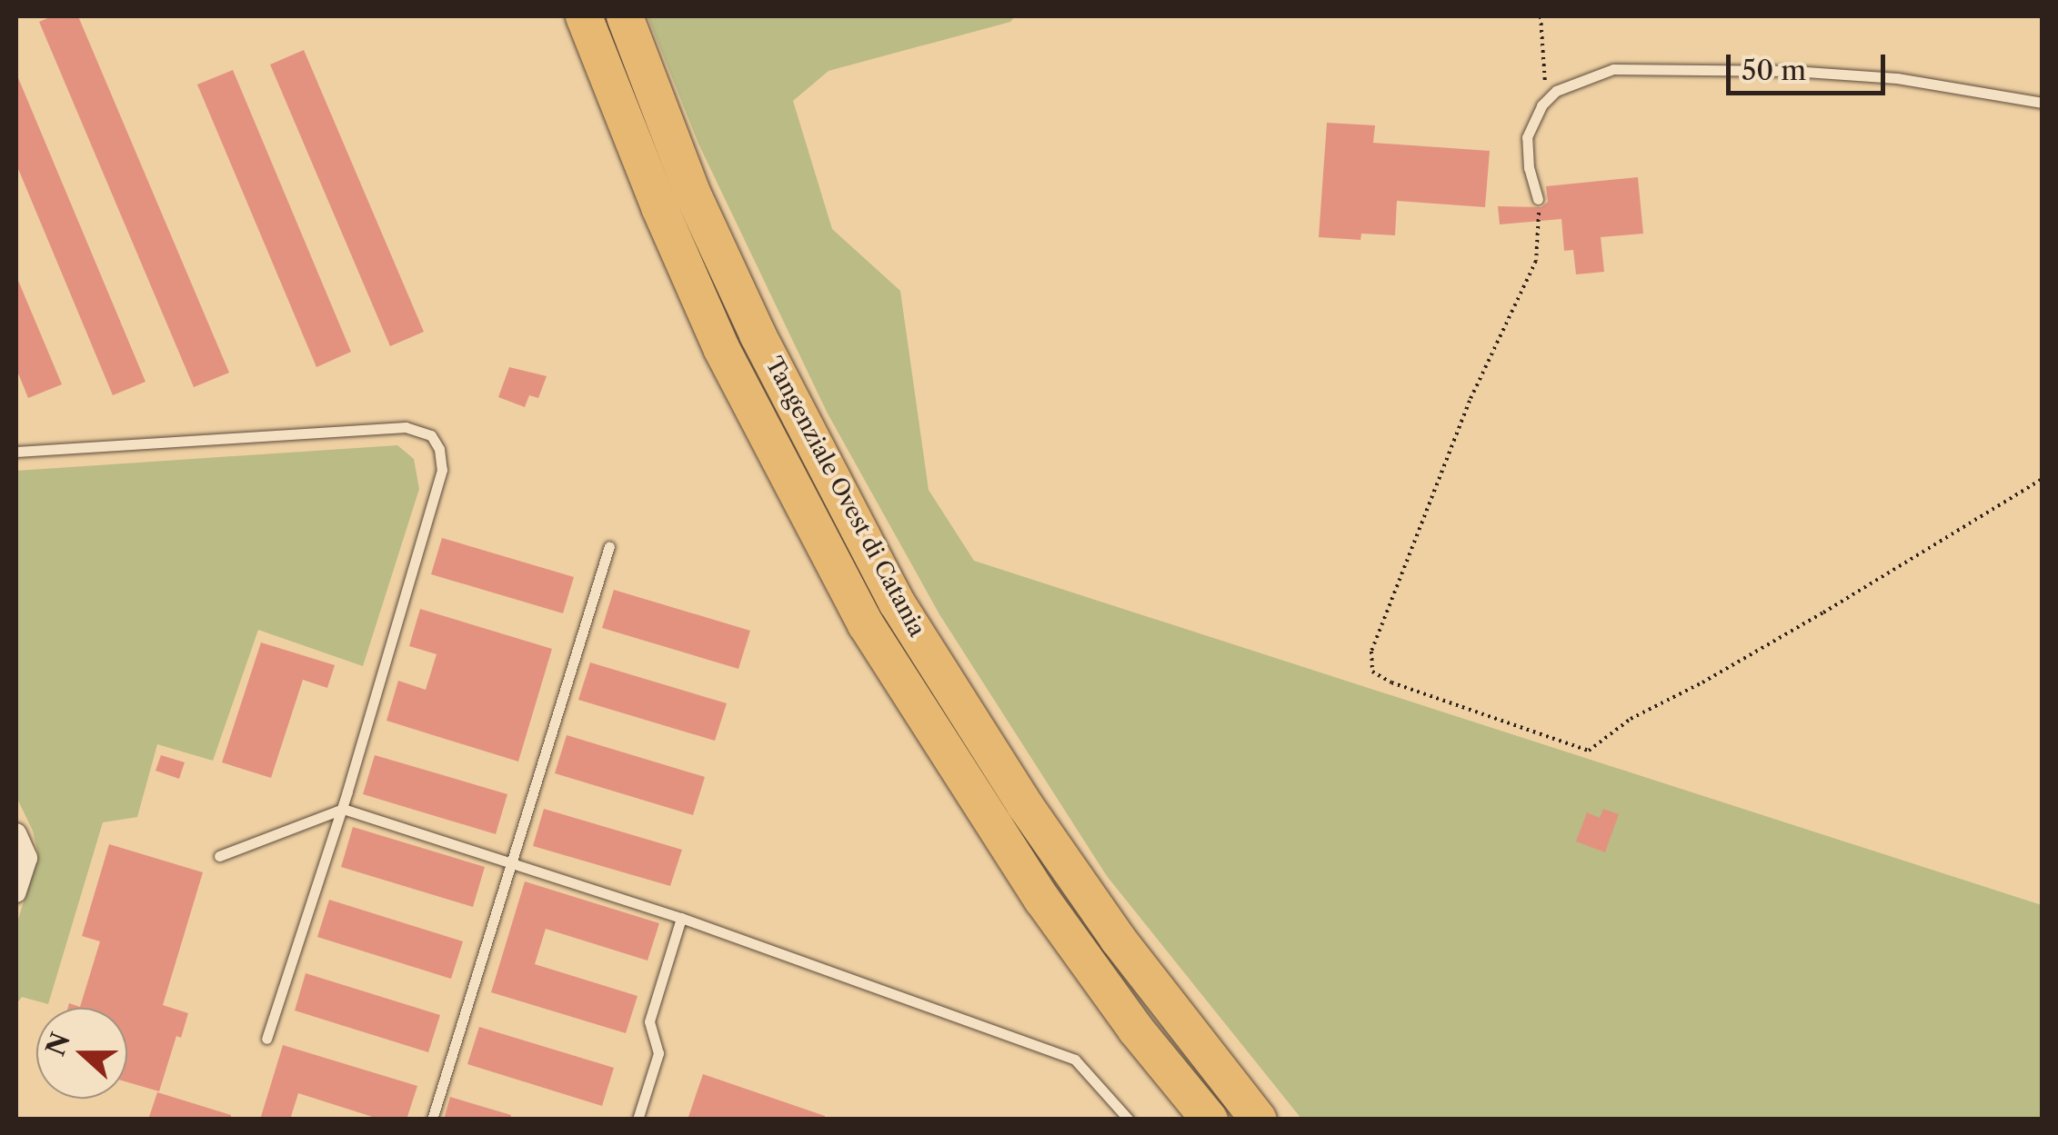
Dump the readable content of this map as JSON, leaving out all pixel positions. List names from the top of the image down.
{
  "streets": {
    "highway": ["Tangenziale Ovest di Catania"]
  },
  "scale_bar": "50 m",
  "north": "left"
}
